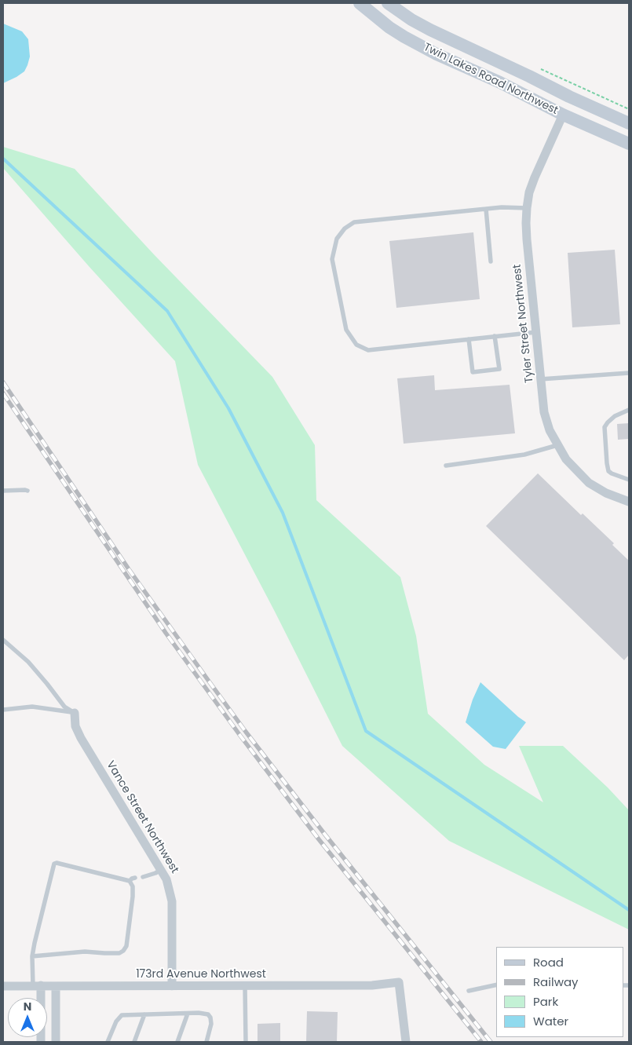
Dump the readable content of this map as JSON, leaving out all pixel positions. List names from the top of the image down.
{
  "streets": {
    "street": [
      "Twin Lakes Road Northwest",
      "Tyler Street Northwest",
      "Vance Street Northwest",
      "173rd Avenue Northwest"
    ]
  },
  "crossings": [
    ["Twin Lakes Road Northwest", "Tyler Street Northwest"],
    ["Vance Street Northwest", "173rd Avenue Northwest"]
  ],
  "legend": [
    "Road",
    "Railway",
    "Park",
    "Water"
  ],
  "north": "top"
}
